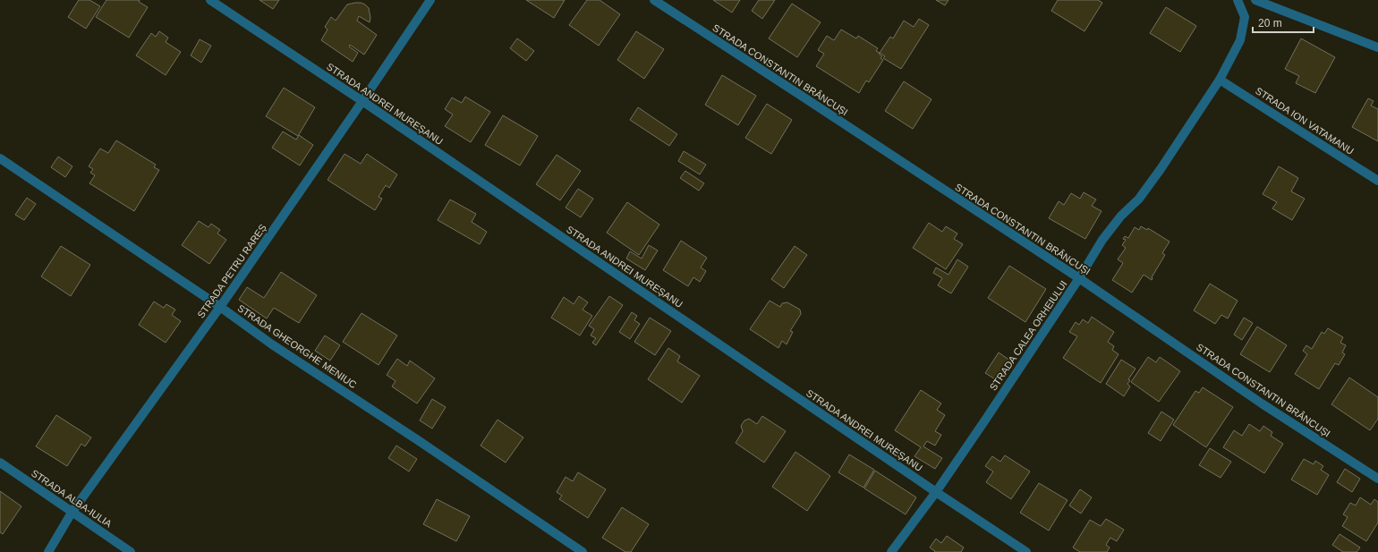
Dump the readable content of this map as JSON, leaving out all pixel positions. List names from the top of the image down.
{
  "streets": {
    "street": [
      "STRADA CONSTANTIN BRÂNCUȘI",
      "STRADA ANDREI MUREȘANU",
      "STRADA ION VATAMANU",
      "STRADA PETRU RAREȘ",
      "STRADA CALEA ORHEIULUI",
      "STRADA GHEORGHE MENIUC",
      "STRADA ALBA-IULIA"
    ]
  },
  "crossings": [
    ["STRADA CONSTANTIN BRÂNCUȘI", "STRADA CALEA ORHEIULUI"],
    ["STRADA ANDREI MUREȘANU", "STRADA PETRU RAREȘ"],
    ["STRADA ANDREI MUREȘANU", "STRADA CALEA ORHEIULUI"],
    ["STRADA ION VATAMANU", "STRADA CALEA ORHEIULUI"],
    ["STRADA PETRU RAREȘ", "STRADA GHEORGHE MENIUC"],
    ["STRADA PETRU RAREȘ", "STRADA ALBA-IULIA"]
  ],
  "scale_bar": "20 m"
}
